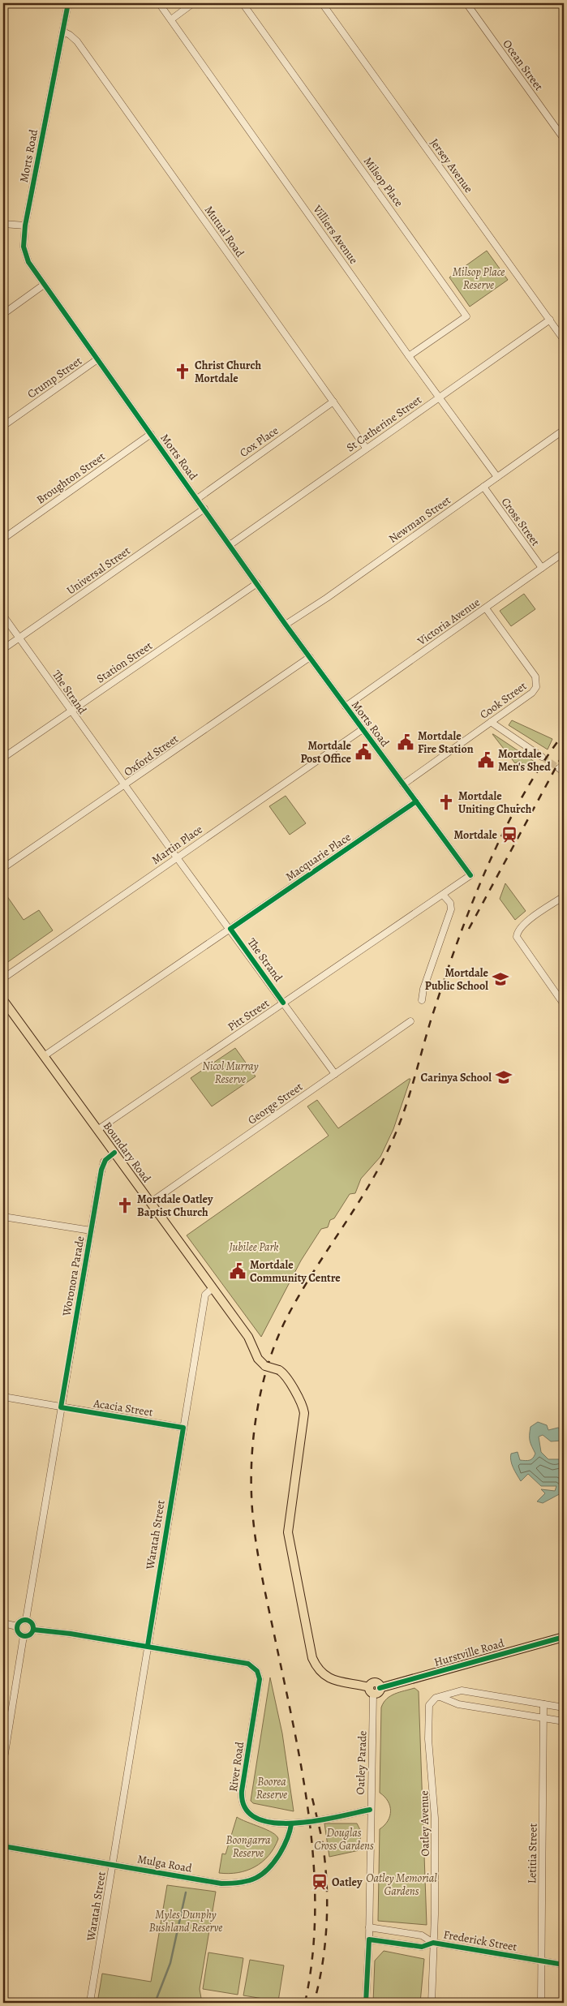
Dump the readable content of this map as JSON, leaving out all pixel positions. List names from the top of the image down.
{
  "streets": {
    "main road": ["Boundary Road", "Hurstville Road"],
    "street": [
      "Ocean Street",
      "Morts Road",
      "Jersey Avenue",
      "Milsop Place",
      "Mutual Road",
      "Villiers Avenue",
      "Crump Street",
      "St Catherine Street",
      "Cox Place",
      "Broughton Street",
      "Newman Street",
      "Cross Street",
      "Universal Street",
      "Victoria Avenue",
      "Station Street",
      "The Strand",
      "Cook Street",
      "Oxford Street",
      "Martin Place",
      "Macquarie Place",
      "Pitt Street",
      "George Street",
      "Woronora Parade",
      "Acacia Street",
      "Waratah Street",
      "Oatley Parade",
      "River Road",
      "Oatley Avenue",
      "Letitia Street",
      "Mulga Road",
      "Frederick Street"
    ]
  },
  "crossings": [
    ["Morts Road", "Mutual Road"],
    ["Morts Road", "Crump Street"],
    ["Morts Road", "St Catherine Street"],
    ["Morts Road", "Cox Place"],
    ["Morts Road", "Broughton Street"],
    ["Morts Road", "Newman Street"],
    ["Morts Road", "Universal Street"],
    ["Morts Road", "Victoria Avenue"],
    ["Morts Road", "Station Street"],
    ["Morts Road", "Cook Street"],
    ["Morts Road", "Oxford Street"],
    ["Morts Road", "Martin Place"],
    ["Morts Road", "Macquarie Place"],
    ["Morts Road", "Pitt Street"],
    ["Jersey Avenue", "St Catherine Street"],
    ["Milsop Place", "Villiers Avenue"],
    ["Mutual Road", "St Catherine Street"],
    ["Mutual Road", "Cox Place"],
    ["Villiers Avenue", "St Catherine Street"],
    ["Villiers Avenue", "Newman Street"],
    ["Newman Street", "Cross Street"],
    ["Cross Street", "Victoria Avenue"],
    ["Universal Street", "The Strand"],
    ["Victoria Avenue", "Cook Street"],
    ["Station Street", "The Strand"],
    ["The Strand", "Oxford Street"],
    ["The Strand", "Martin Place"],
    ["The Strand", "Macquarie Place"],
    ["The Strand", "Pitt Street"],
    ["The Strand", "George Street"],
    ["Macquarie Place", "Boundary Road"],
    ["Pitt Street", "Boundary Road"],
    ["George Street", "Boundary Road"],
    ["Boundary Road", "Woronora Parade"],
    ["Boundary Road", "Waratah Street"],
    ["Boundary Road", "Hurstville Road"],
    ["Boundary Road", "Oatley Parade"],
    ["Woronora Parade", "Acacia Street"],
    ["Acacia Street", "Waratah Street"],
    ["Waratah Street", "River Road"],
    ["Waratah Street", "Mulga Road"],
    ["Hurstville Road", "Oatley Parade"],
    ["Oatley Parade", "River Road"],
    ["Oatley Parade", "Frederick Street"],
    ["River Road", "Mulga Road"],
    ["Oatley Avenue", "Frederick Street"],
    ["Letitia Street", "Frederick Street"]
  ],
  "parks": [
    "Milsop Place Reserve",
    "Nicol Murray Reserve",
    "Jubilee Park",
    "Boorea Reserve",
    "Douglas Cross Gardens",
    "Boongarra Reserve",
    "Oatley Memorial Gardens",
    "Myles Dunphy Bushland Reserve"
  ],
  "places": {
    "church": ["Christ Church Mortdale", "Mortdale Uniting Church", "Mortdale Oatley Baptist Church"],
    "public building": [
      "Mortdale Fire Station",
      "Mortdale Post Office",
      "Mortdale Men's Shed",
      "Mortdale Community Centre"
    ],
    "station": ["Mortdale", "Oatley"],
    "school or university": ["Mortdale Public School", "Carinya School"]
  }
}
